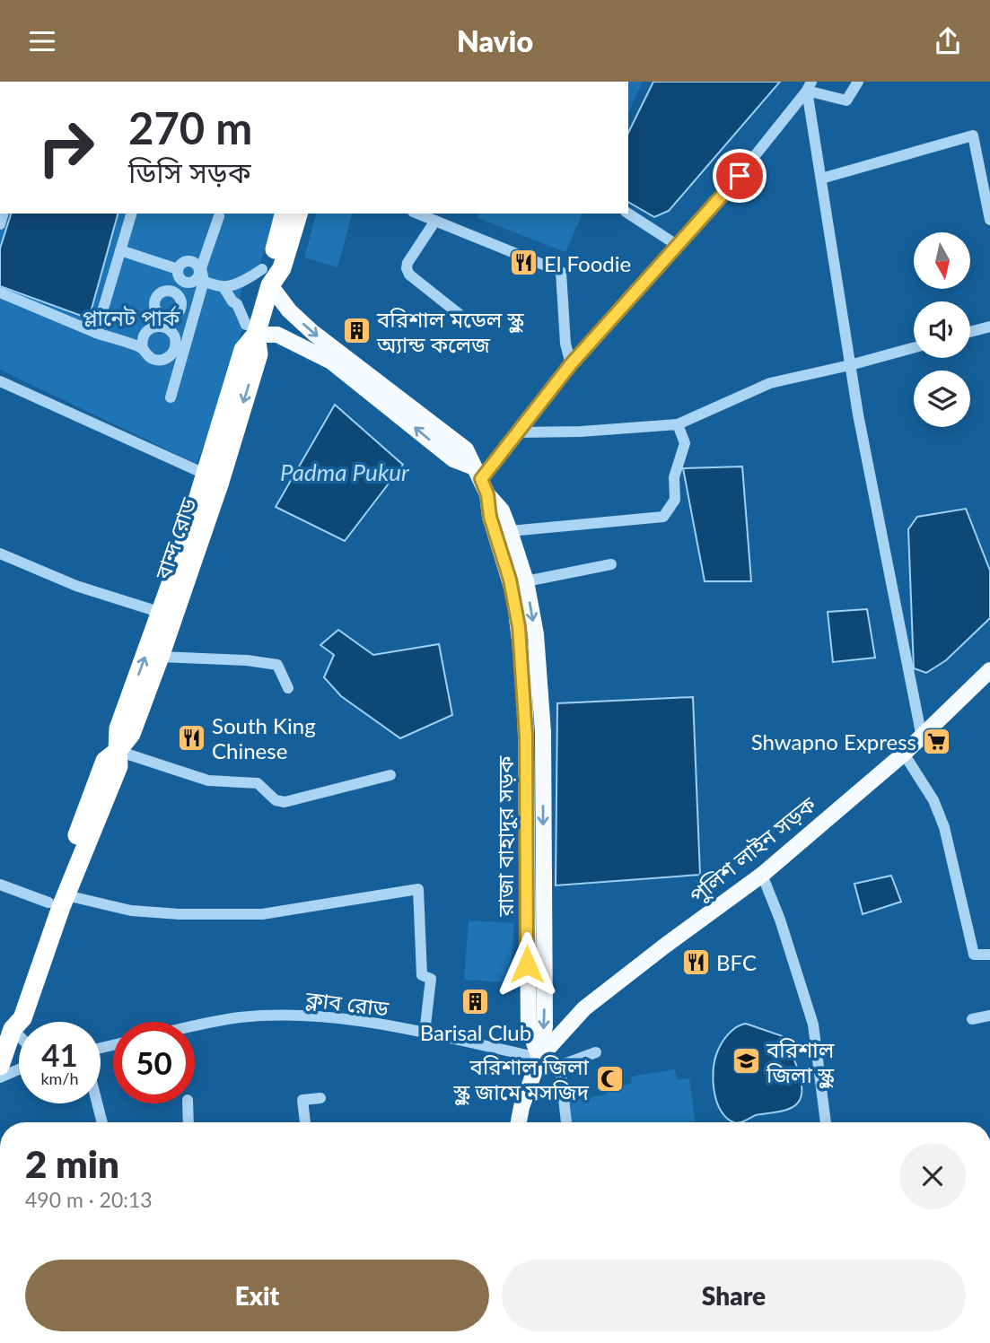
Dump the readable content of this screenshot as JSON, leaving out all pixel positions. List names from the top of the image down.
{
  "streets": {
    "highway": ["বান্দ রোড"],
    "main road": ["রাজা বাহাদুর সড়ক", "পুলিশ লাইন সড়ক"],
    "street": ["ক্লাব রোড"]
  },
  "crossings": [
    ["বান্দ রোড", "রাজা বাহাদুর সড়ক"],
    ["রাজা বাহাদুর সড়ক", "পুলিশ লাইন সড়ক"],
    ["রাজা বাহাদুর সড়ক", "ক্লাব রোড"],
    ["পুলিশ লাইন সড়ক", "ক্লাব রোড"]
  ],
  "water": ["Padma Pukur"],
  "parks": ["প্লানেট পার্ক"],
  "places": {
    "restaurant": ["El Foodie", "South King Chinese", "BFC"],
    "building": ["বরিশাল মডেল স্কুল অ্যান্ড কলেজ", "Barisal Club"],
    "supermarket": ["Shwapno Express"],
    "school or university": ["বরিশাল জিলা স্কুল"],
    "mosque": ["বরিশাল জিলা স্কুল জামে মসজিদ"]
  },
  "north": "bottom",
  "page": {
    "header": "Navio",
    "turn": ["270 m", "ডিসি সড়ক"],
    "speed": "41 km/h",
    "limit": "50",
    "heading": ["2 min", "490 m · 20:13"],
    "buttons": ["Exit", "Share"]
  }
}
